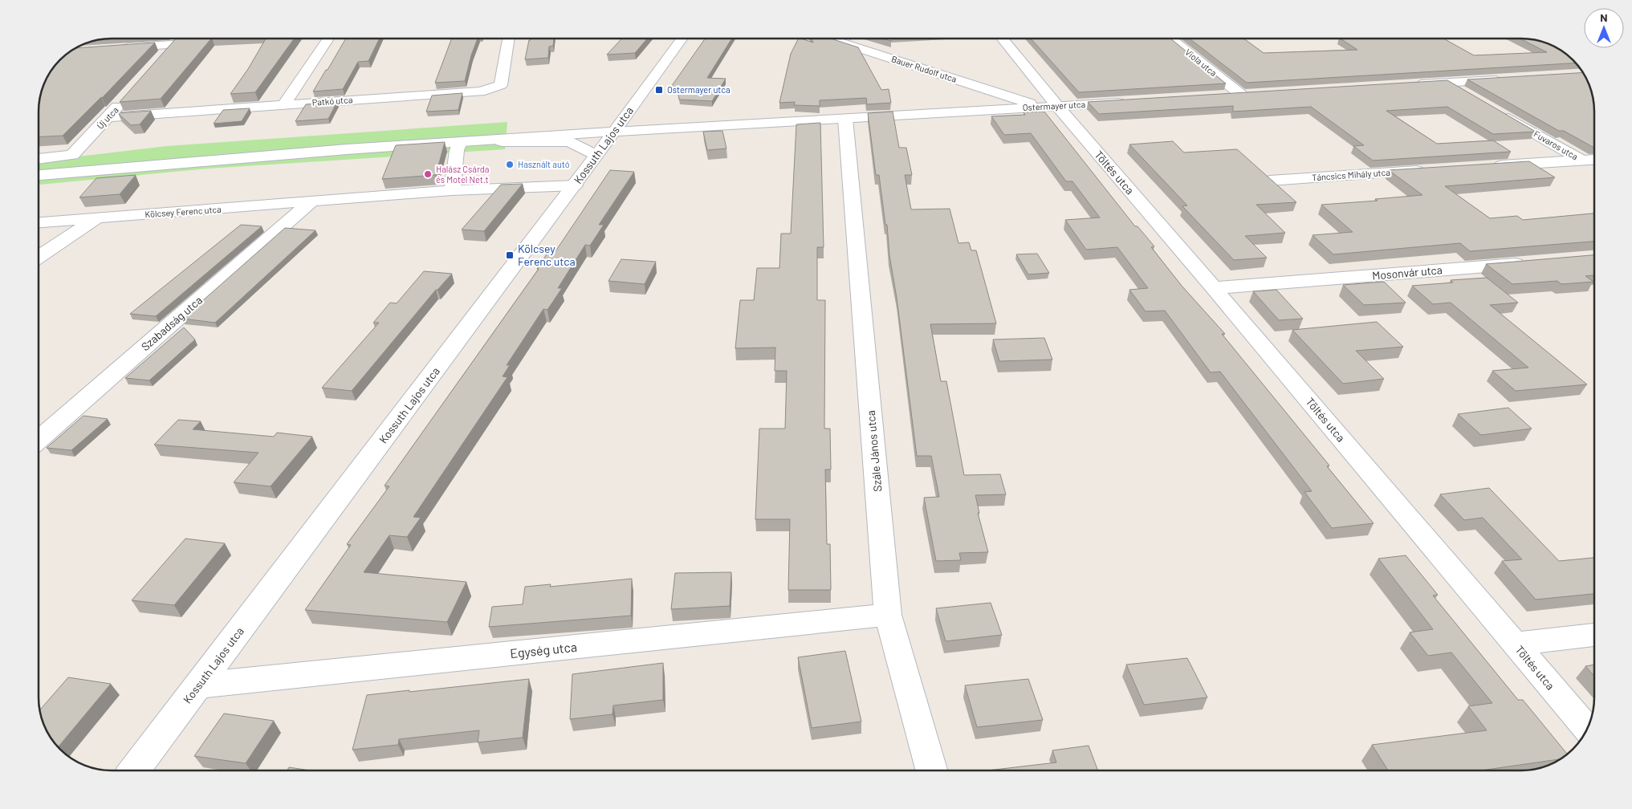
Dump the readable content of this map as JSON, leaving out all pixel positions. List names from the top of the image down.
{
  "streets": {
    "street": [
      "Viola utca",
      "Bauer Rudolf utca",
      "Patkó utca",
      "Ostermayer utca",
      "Új utca",
      "Kossuth Lajos utca",
      "Fuvaros utca",
      "Töltés utca",
      "Táncsics Mihály utca",
      "Kölcsey Ferenc utca",
      "Mosonvár utca",
      "Szabadság utca",
      "Szále János utca",
      "Egység utca"
    ]
  },
  "crossings": [
    ["Bauer Rudolf utca", "Ostermayer utca"],
    ["Bauer Rudolf utca", "Töltés utca"],
    ["Patkó utca", "Új utca"],
    ["Ostermayer utca", "Kossuth Lajos utca"],
    ["Ostermayer utca", "Töltés utca"],
    ["Ostermayer utca", "Szále János utca"],
    ["Kossuth Lajos utca", "Kölcsey Ferenc utca"],
    ["Kossuth Lajos utca", "Egység utca"],
    ["Töltés utca", "Mosonvár utca"],
    ["Kölcsey Ferenc utca", "Szabadság utca"],
    ["Szále János utca", "Egység utca"]
  ],
  "places": {
    "transit": ["Ostermayer utca", "Kölcsey Ferenc utca"],
    "other": ["Használt autó", "Halász Csárda és Motel Net.t"]
  },
  "north": "top"
}
